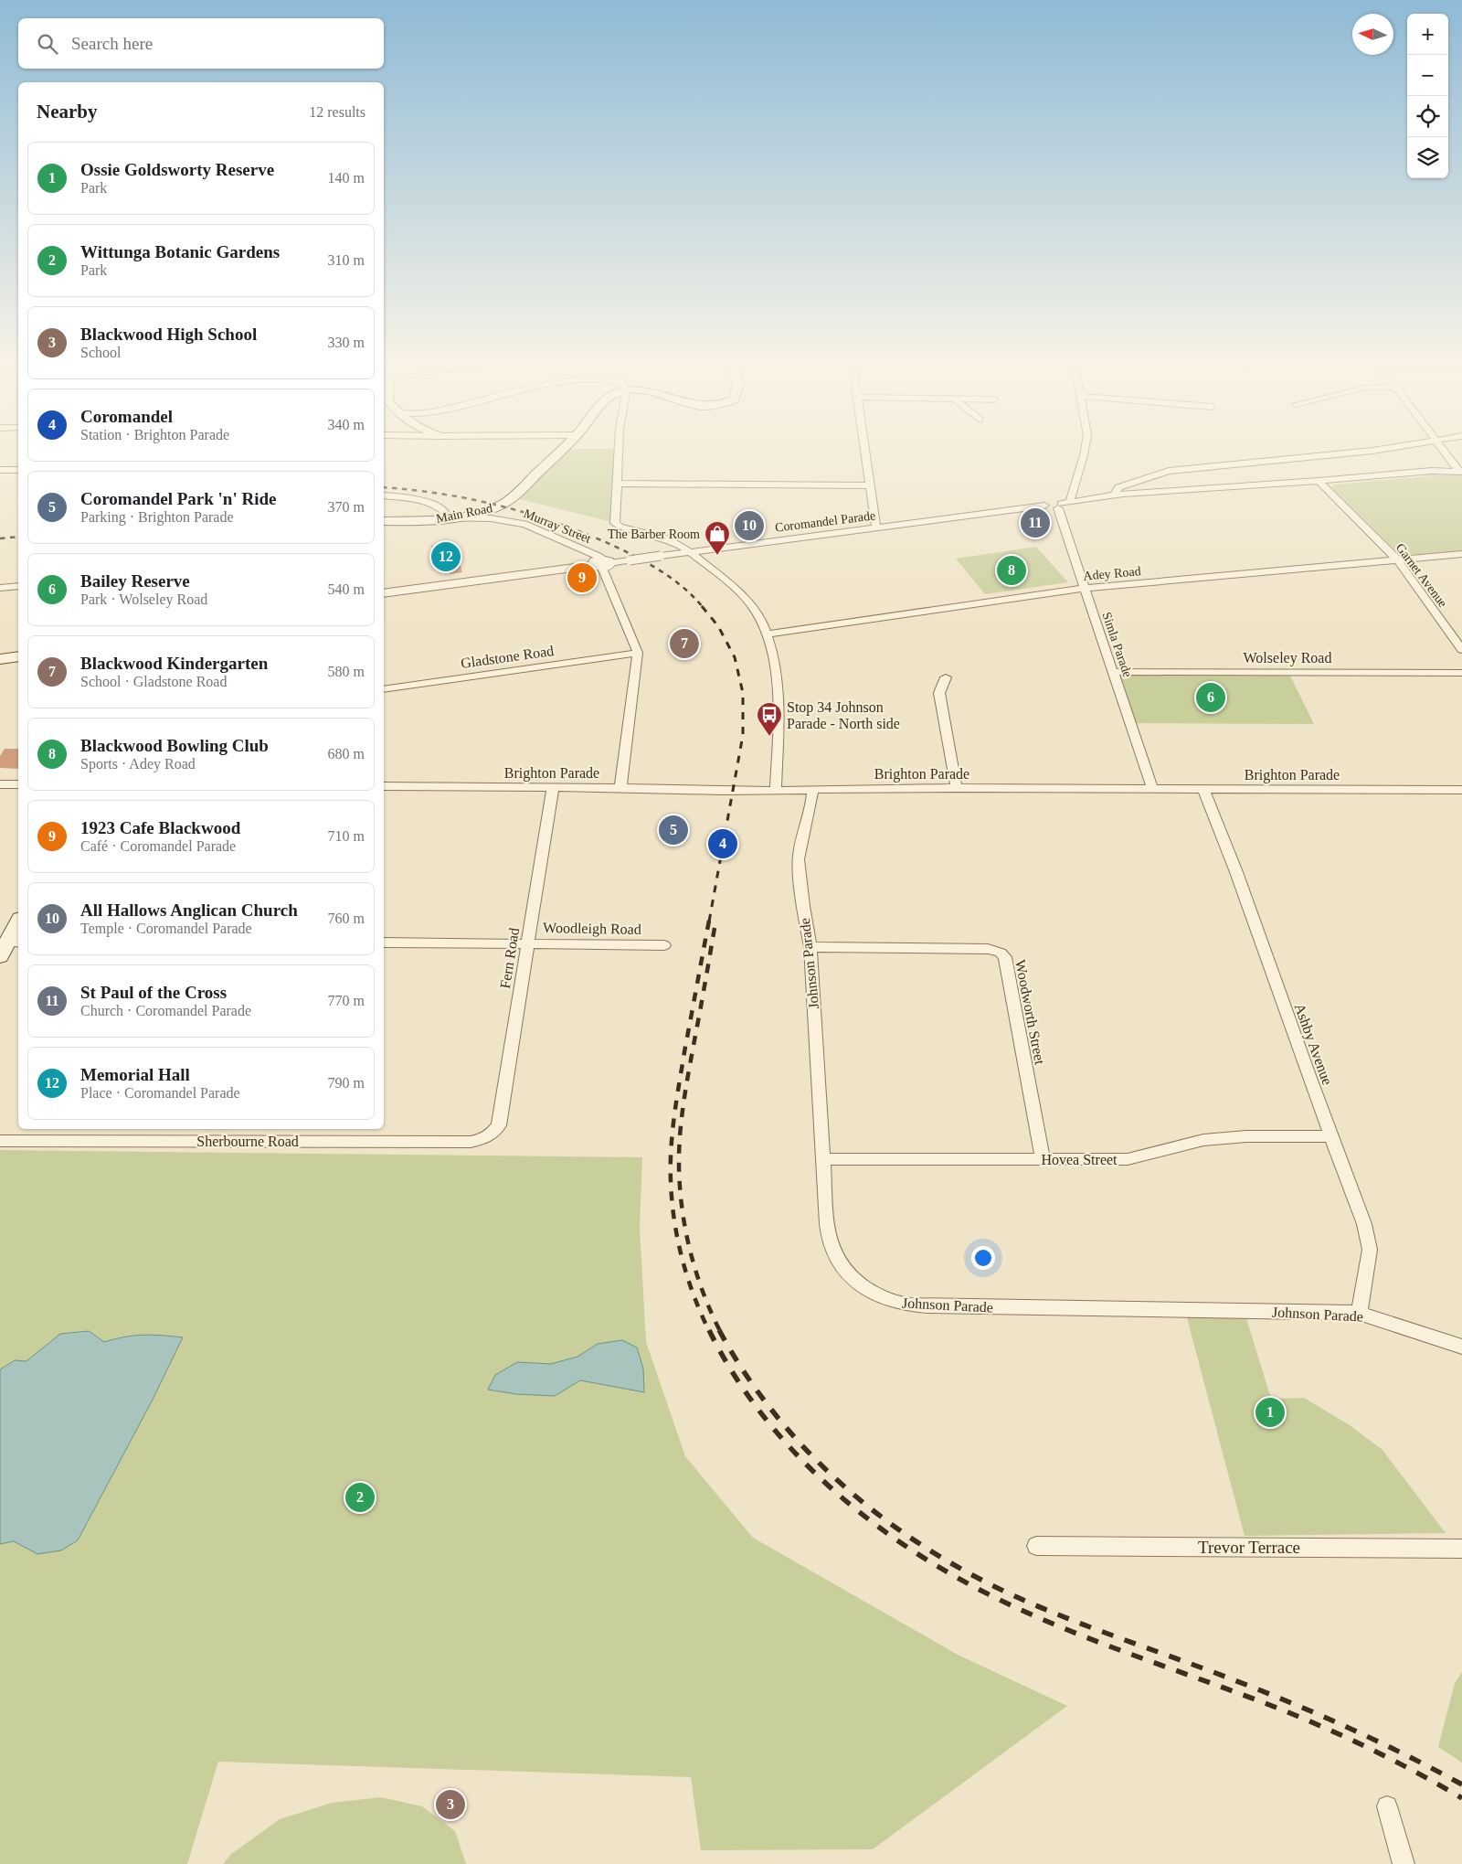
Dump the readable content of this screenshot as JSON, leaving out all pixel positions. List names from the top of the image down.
{
  "streets": {
    "main road": ["Main Road"],
    "street": [
      "Coromandel Parade",
      "Murray Street",
      "Adey Road",
      "Garnet Avenue",
      "Simla Parade",
      "Gladstone Road",
      "Wolseley Road",
      "Brighton Parade",
      "Woodleigh Road",
      "Fern Road",
      "Johnson Parade",
      "Woodworth Street",
      "Ashby Avenue",
      "Sherbourne Road",
      "Hovea Street",
      "Trevor Terrace"
    ]
  },
  "crossings": [
    ["Main Road", "Murray Street"],
    ["Coromandel Parade", "Murray Street"],
    ["Coromandel Parade", "Simla Parade"],
    ["Adey Road", "Garnet Avenue"],
    ["Adey Road", "Simla Parade"],
    ["Simla Parade", "Wolseley Road"],
    ["Simla Parade", "Brighton Parade"],
    ["Brighton Parade", "Fern Road"],
    ["Brighton Parade", "Johnson Parade"],
    ["Brighton Parade", "Ashby Avenue"],
    ["Woodleigh Road", "Fern Road"],
    ["Fern Road", "Sherbourne Road"],
    ["Johnson Parade", "Woodworth Street"],
    ["Johnson Parade", "Ashby Avenue"],
    ["Johnson Parade", "Hovea Street"],
    ["Woodworth Street", "Hovea Street"],
    ["Ashby Avenue", "Hovea Street"]
  ],
  "places": {
    "shop": ["The Barber Room"],
    "bus stop": ["Stop 34 Johnson Parade - North side"]
  },
  "north": "left",
  "page": {
    "map_buttons": ["+", "−"],
    "search": "Search here",
    "heading": ["Nearby", "12 results"],
    "list": [
      {
        "mark": "1",
        "name": "Ossie Goldsworty Reserve",
        "note": "Park",
        "value": "140 m"
      },
      {
        "mark": "2",
        "name": "Wittunga Botanic Gardens",
        "note": "Park",
        "value": "310 m"
      },
      {
        "mark": "3",
        "name": "Blackwood High School",
        "note": "School",
        "value": "330 m"
      },
      {
        "mark": "4",
        "name": "Coromandel",
        "note": "Station · Brighton Parade",
        "value": "340 m"
      },
      {
        "mark": "5",
        "name": "Coromandel Park 'n' Ride",
        "note": "Parking · Brighton Parade",
        "value": "370 m"
      },
      {
        "mark": "6",
        "name": "Bailey Reserve",
        "note": "Park · Wolseley Road",
        "value": "540 m"
      },
      {
        "mark": "7",
        "name": "Blackwood Kindergarten",
        "note": "School · Gladstone Road",
        "value": "580 m"
      },
      {
        "mark": "8",
        "name": "Blackwood Bowling Club",
        "note": "Sports · Adey Road",
        "value": "680 m"
      },
      {
        "mark": "9",
        "name": "1923 Cafe Blackwood",
        "note": "Café · Coromandel Parade",
        "value": "710 m"
      },
      {
        "mark": "10",
        "name": "All Hallows Anglican Church",
        "note": "Temple · Coromandel Parade",
        "value": "760 m"
      },
      {
        "mark": "11",
        "name": "St Paul of the Cross",
        "note": "Church · Coromandel Parade",
        "value": "770 m"
      },
      {
        "mark": "12",
        "name": "Memorial Hall",
        "note": "Place · Coromandel Parade",
        "value": "790 m"
      }
    ],
    "pins": [
      "11",
      "10",
      "12",
      "8",
      "9",
      "7",
      "6",
      "5",
      "4",
      "1",
      "2",
      "3"
    ]
  }
}
